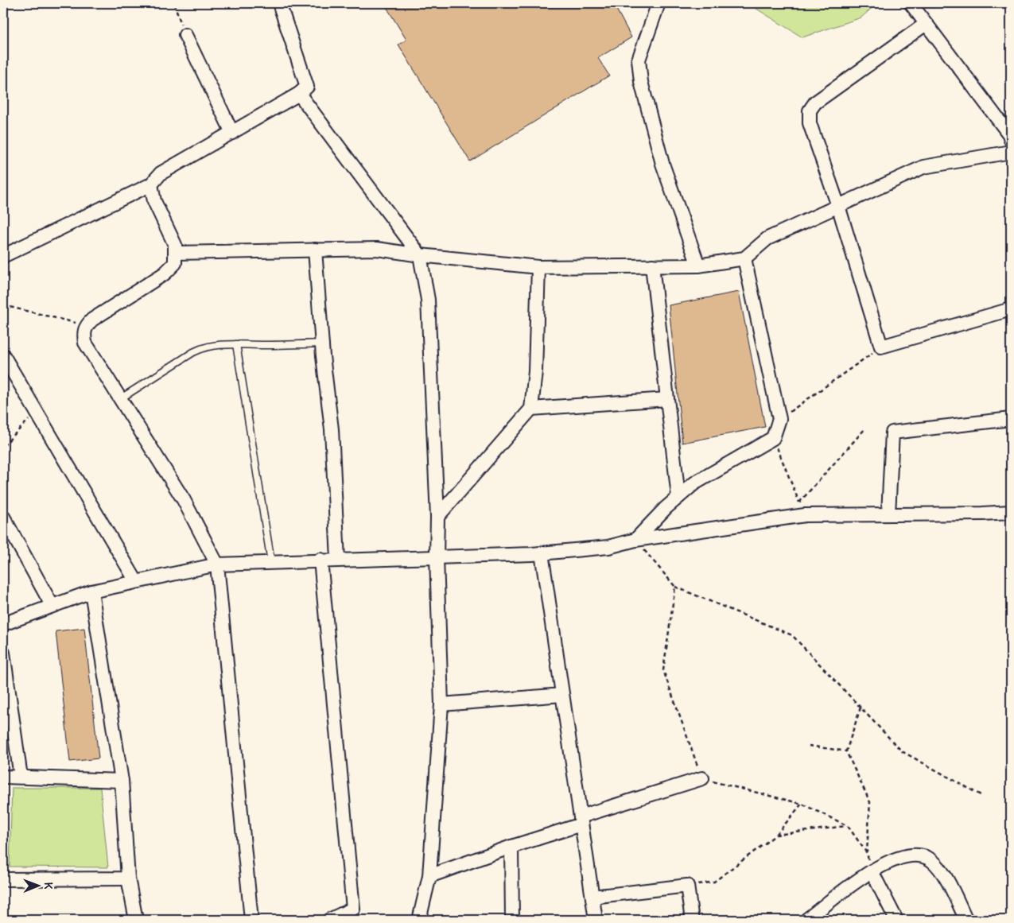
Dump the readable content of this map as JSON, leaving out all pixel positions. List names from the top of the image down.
{
  "north": "right"
}
